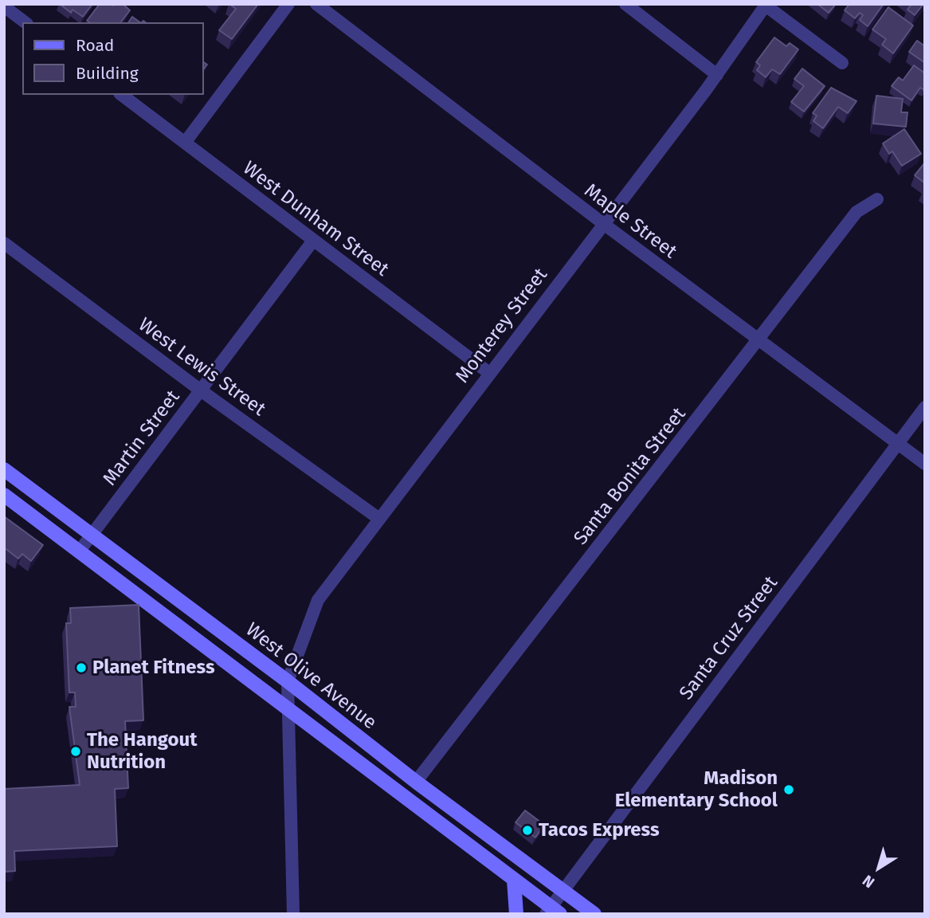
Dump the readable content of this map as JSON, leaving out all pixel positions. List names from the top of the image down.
{
  "streets": {
    "main road": ["West Olive Avenue"],
    "street": [
      "West Dunham Street",
      "Maple Street",
      "Monterey Street",
      "West Lewis Street",
      "Martin Street",
      "Santa Bonita Street",
      "Santa Cruz Street"
    ]
  },
  "crossings": [
    ["West Dunham Street", "Monterey Street"],
    ["West Dunham Street", "Martin Street"],
    ["Maple Street", "Monterey Street"],
    ["Maple Street", "Santa Bonita Street"],
    ["Maple Street", "Santa Cruz Street"],
    ["Monterey Street", "West Lewis Street"],
    ["Monterey Street", "West Olive Avenue"],
    ["West Lewis Street", "Martin Street"],
    ["Martin Street", "West Olive Avenue"],
    ["Santa Bonita Street", "West Olive Avenue"],
    ["Santa Cruz Street", "West Olive Avenue"]
  ],
  "places": [
    "Planet Fitness",
    "The Hangout Nutrition",
    "Madison Elementary School",
    "Tacos Express"
  ],
  "legend": ["Road", "Building"],
  "north": "bottom left"
}
